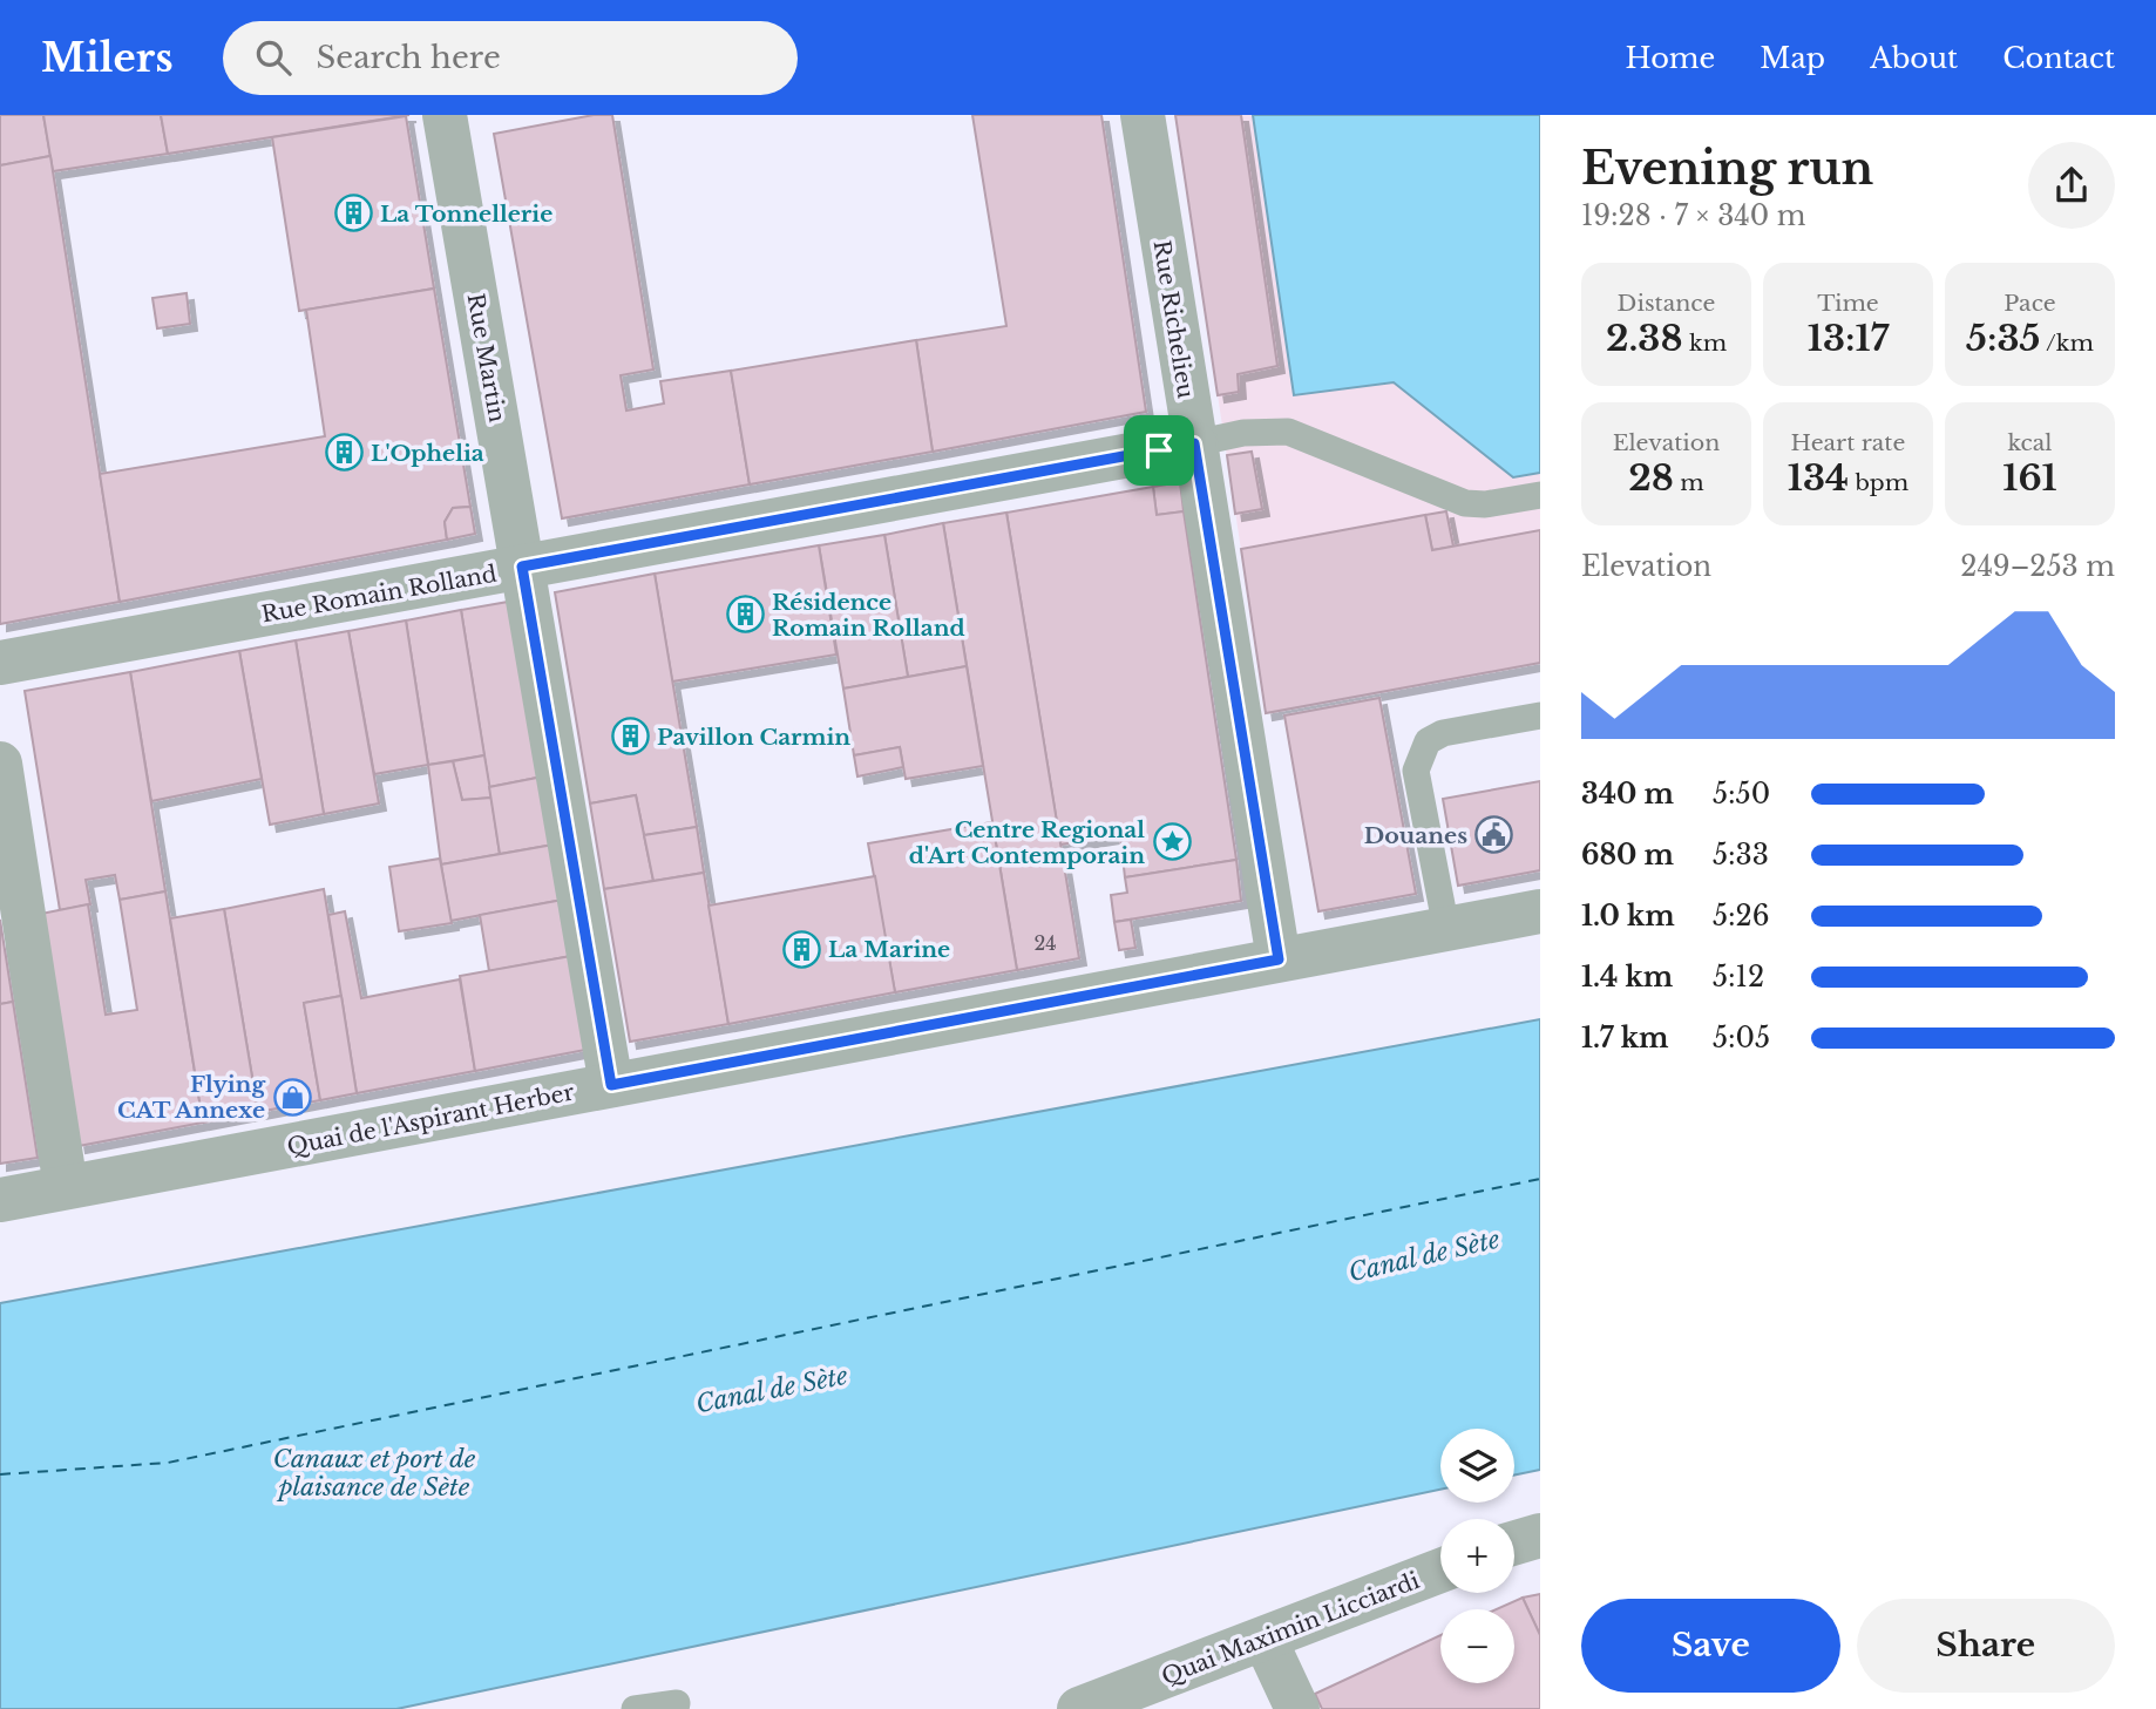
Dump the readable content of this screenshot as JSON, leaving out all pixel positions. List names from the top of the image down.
{
  "streets": {
    "street": [
      "Rue Richelieu",
      "Rue Martin",
      "Rue Romain Rolland",
      "Quai de l'Aspirant Herber",
      "Quai Maximin Licciardi"
    ]
  },
  "crossings": [
    ["Rue Richelieu", "Rue Romain Rolland"],
    ["Rue Richelieu", "Quai de l'Aspirant Herber"],
    ["Rue Martin", "Rue Romain Rolland"],
    ["Rue Martin", "Quai de l'Aspirant Herber"]
  ],
  "water": ["Canal de Sète", "Canaux et port de plaisance de Sète"],
  "places": {
    "building": [
      "La Tonnellerie",
      "L'Ophelia",
      "Résidence Romain Rolland",
      "Pavillon Carmin",
      "La Marine"
    ],
    "public building": ["Douanes"],
    "place": ["Centre Regional d'Art Contemporain"],
    "shop": ["Flying CAT Annexe"]
  },
  "house_numbers": ["24"],
  "page": {
    "header": "Milers",
    "search": "Search here",
    "nav": [
      "Home",
      "Map",
      "About",
      "Contact"
    ],
    "heading": ["Evening run", "19:28 · 7 × 340 m"],
    "stats": [
      ["Distance", "2.38 km"],
      ["Time", "13:17"],
      ["Pace", "5:35 /km"],
      ["Elevation", "28 m"],
      ["Heart rate", "134 bpm"],
      ["kcal", "161"]
    ],
    "chart": ["Elevation", "249–253 m"],
    "list": [
      {
        "name": "340 m",
        "note": "5:50"
      },
      {
        "name": "680 m",
        "note": "5:33"
      },
      {
        "name": "1.0 km",
        "note": "5:26"
      },
      {
        "name": "1.4 km",
        "note": "5:12"
      },
      {
        "name": "1.7 km",
        "note": "5:05"
      }
    ],
    "map_buttons": ["+", "−"],
    "buttons": ["Save", "Share"]
  }
}
